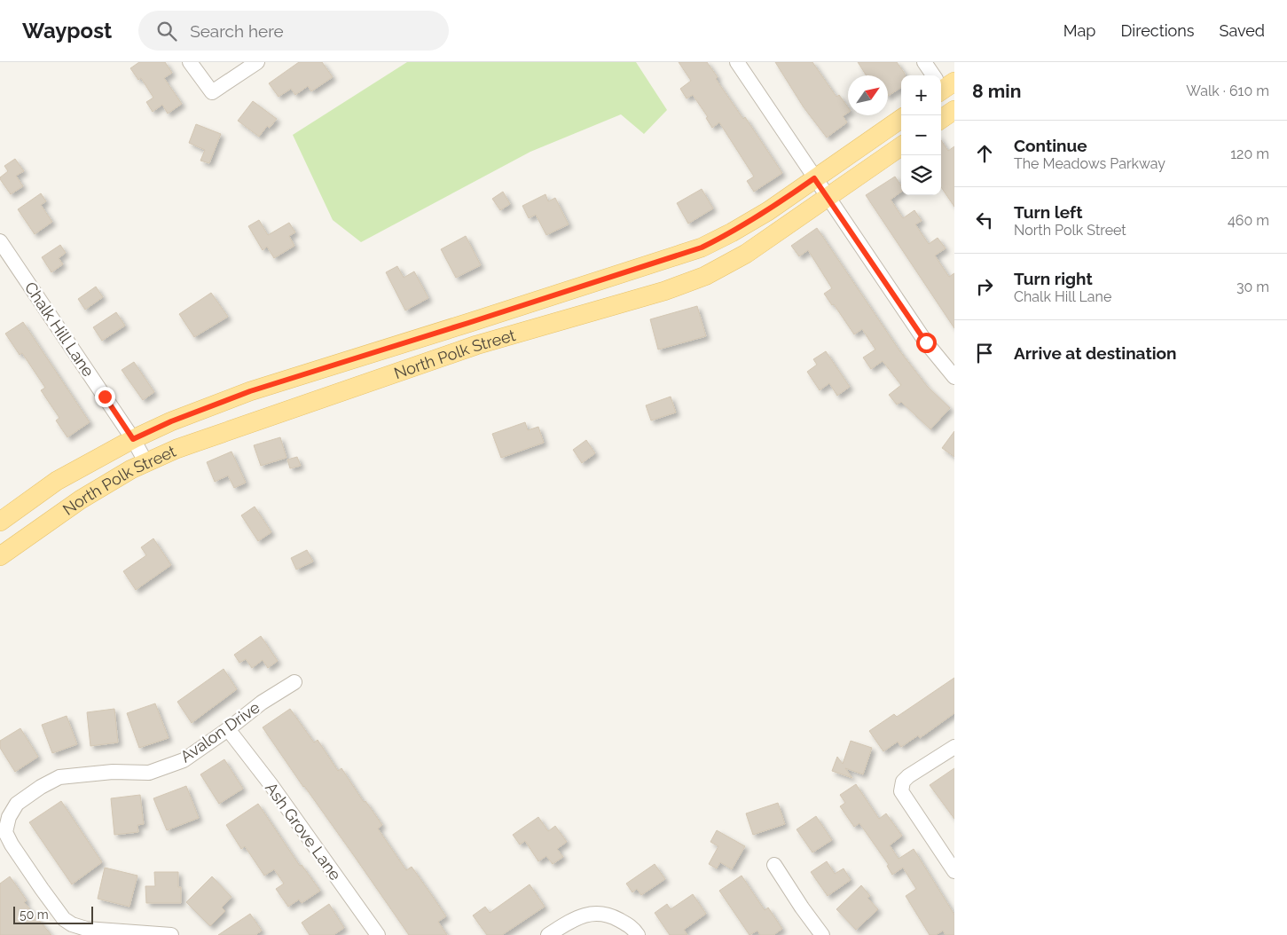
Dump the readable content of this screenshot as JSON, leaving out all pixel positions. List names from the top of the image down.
{
  "streets": {
    "main road": ["North Polk Street"],
    "street": ["Chalk Hill Lane", "Avalon Drive", "Ash Grove Lane"]
  },
  "crossings": [
    ["Chalk Hill Lane", "North Polk Street"],
    ["Avalon Drive", "Ash Grove Lane"]
  ],
  "scale_bar": "50 m",
  "north": "top right",
  "page": {
    "header": "Waypost",
    "search": "Search here",
    "nav": ["Map", "Directions", "Saved"],
    "heading": ["8 min", "Walk · 610 m"],
    "map_buttons": ["+", "−"],
    "list": [
      ["Continue", "The Meadows Parkway", "120 m"],
      ["Turn left", "North Polk Street", "460 m"],
      ["Turn right", "Chalk Hill Lane", "30 m"],
      "Arrive at destination"
    ],
    "scale": "50 m"
  }
}
